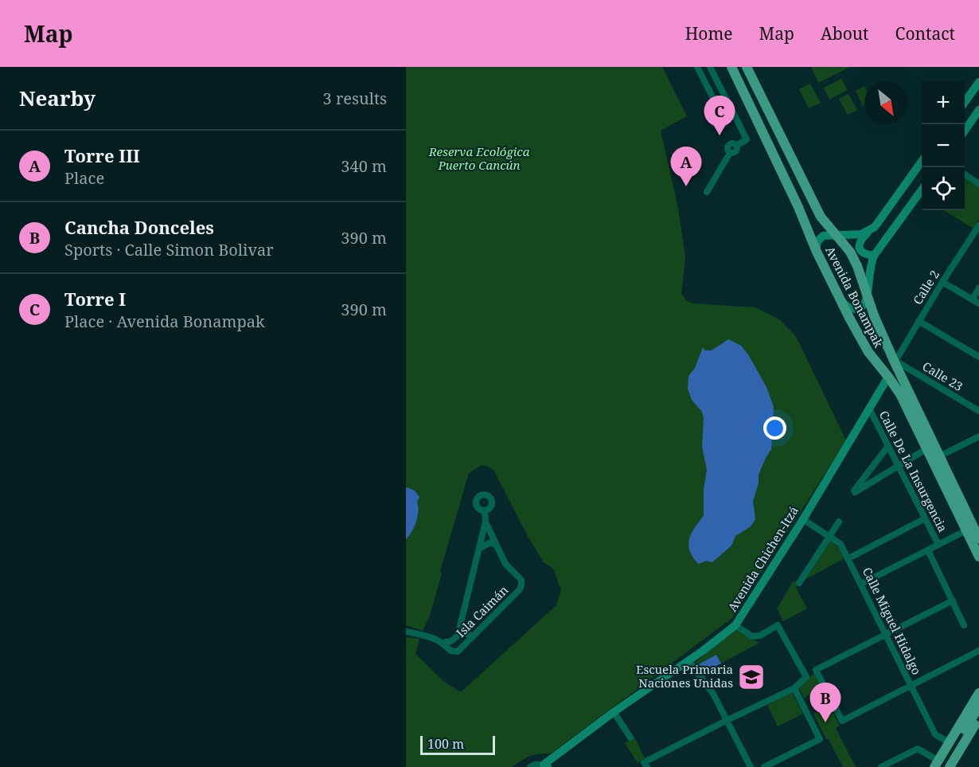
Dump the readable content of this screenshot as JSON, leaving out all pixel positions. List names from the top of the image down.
{
  "streets": {
    "main road": ["Avenida Bonampak"],
    "street": [
      "Calle 2",
      "Calle 23",
      "Calle De La Insurgencia",
      "Avenida Chichen-Itzá",
      "Isla Caimán",
      "Calle Miguel Hidalgo"
    ]
  },
  "crossings": [
    ["Calle 2", "Avenida Bonampak"],
    ["Calle 2", "Calle 23"],
    ["Avenida Bonampak", "Calle 23"],
    ["Avenida Bonampak", "Avenida Chichen-Itzá"],
    ["Calle De La Insurgencia", "Avenida Chichen-Itzá"],
    ["Avenida Chichen-Itzá", "Calle Miguel Hidalgo"]
  ],
  "parks": ["Reserva Ecológica Puerto Cancún"],
  "places": {
    "school or university": ["Escuela Primaria Naciones Unidas"]
  },
  "scale_bar": "100 m",
  "north": "bottom right",
  "page": {
    "header": "Map",
    "nav": [
      "Home",
      "Map",
      "About",
      "Contact"
    ],
    "heading": ["Nearby", "3 results"],
    "map_buttons": ["+", "−"],
    "pins": ["C", "A", "B"],
    "list": [
      {
        "mark": "A",
        "name": "Torre III",
        "note": "Place",
        "value": "340 m"
      },
      {
        "mark": "B",
        "name": "Cancha Donceles",
        "note": "Sports · Calle Simon Bolivar",
        "value": "390 m"
      },
      {
        "mark": "C",
        "name": "Torre I",
        "note": "Place · Avenida Bonampak",
        "value": "390 m"
      }
    ],
    "scale": "100 m"
  }
}
